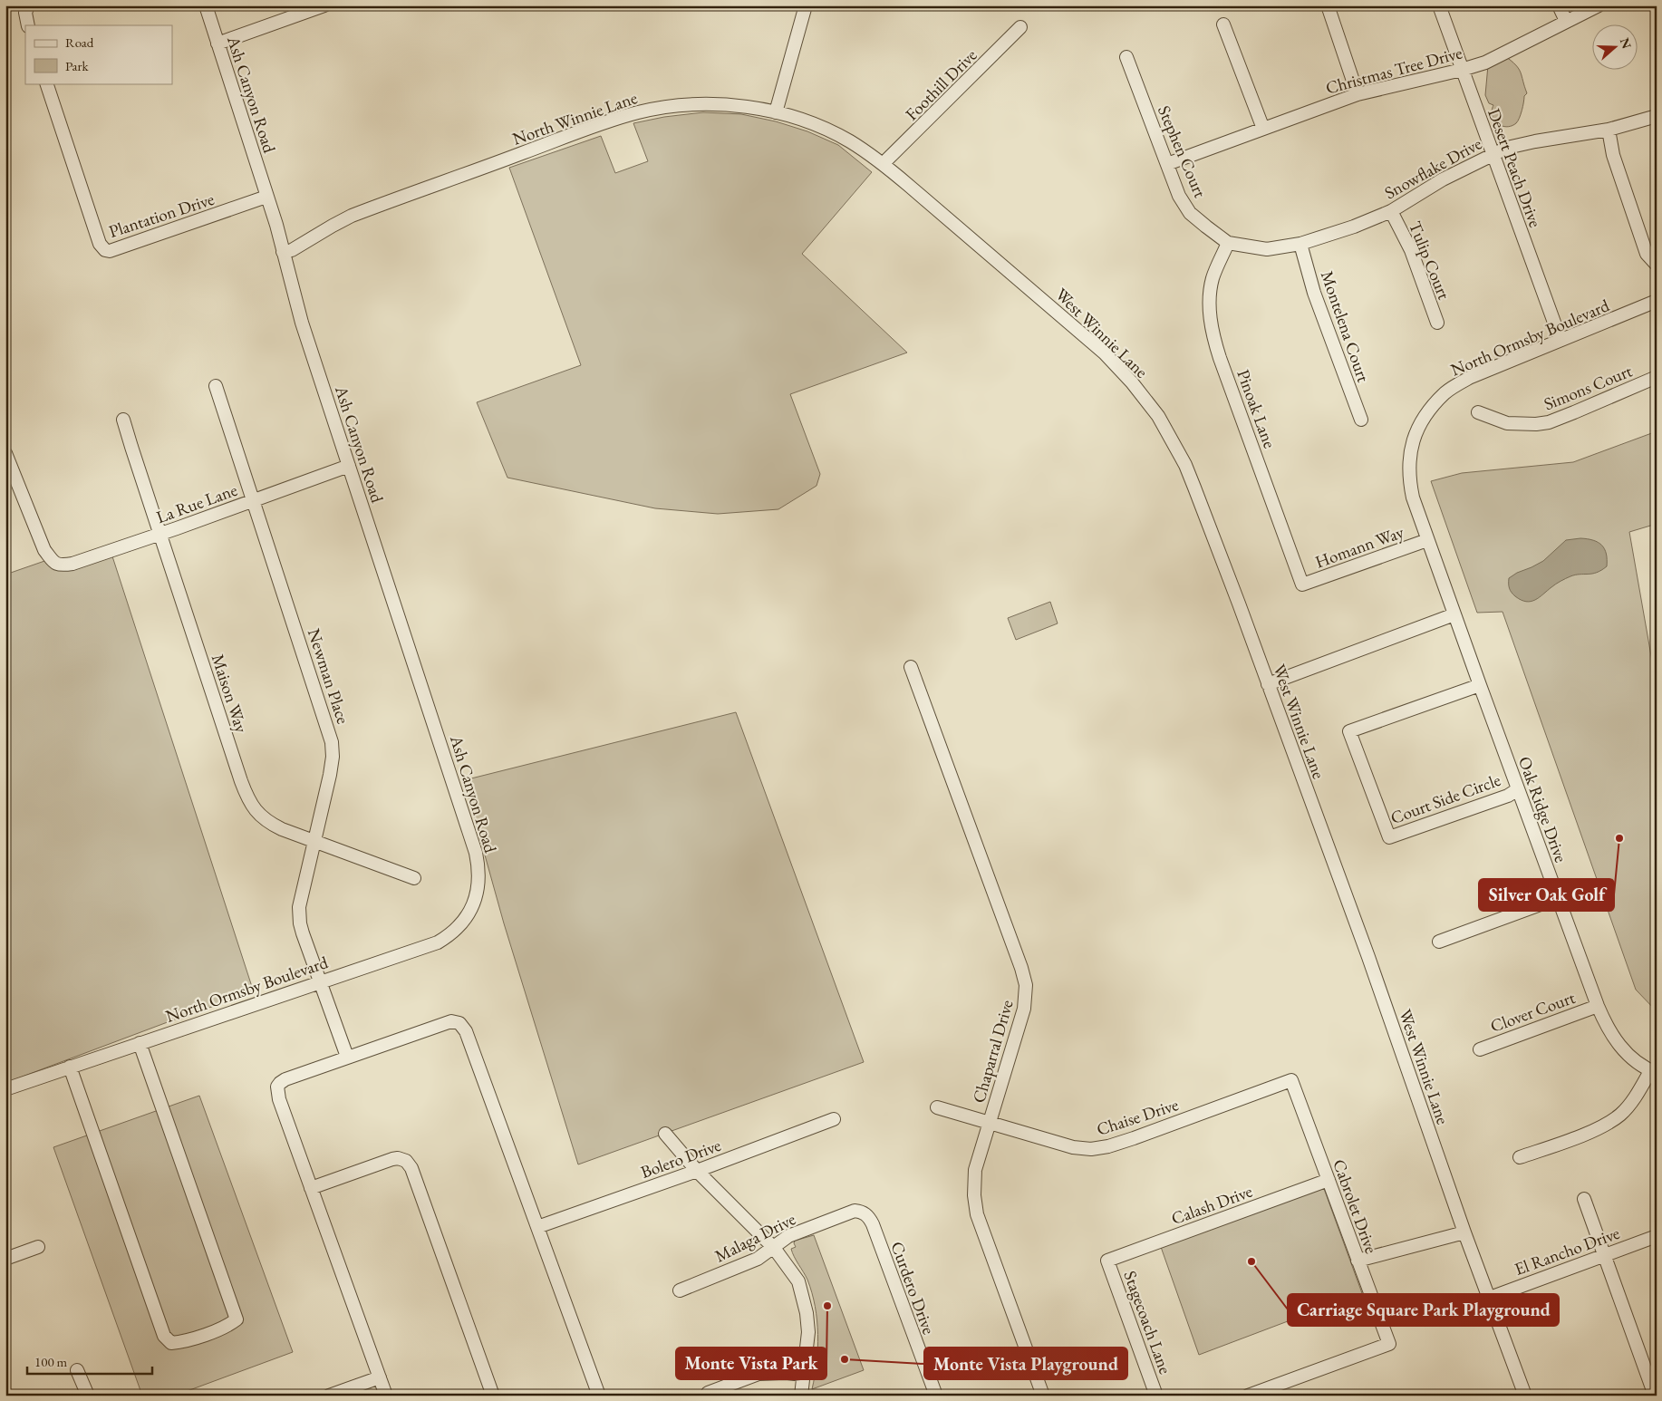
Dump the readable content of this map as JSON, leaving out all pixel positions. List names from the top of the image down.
{
  "streets": {
    "street": [
      "Christmas Tree Drive",
      "Foothill Drive",
      "Ash Canyon Road",
      "North Winnie Lane",
      "Stephen Court",
      "Snowflake Drive",
      "Desert Peach Drive",
      "Plantation Drive",
      "Tulip Court",
      "Montelena Court",
      "West Winnie Lane",
      "North Ormsby Boulevard",
      "Simons Court",
      "Pinoak Lane",
      "La Rue Lane",
      "Homann Way",
      "Newman Place",
      "Maison Way",
      "Court Side Circle",
      "Oak Ridge Drive",
      "Clover Court",
      "Chaparral Drive",
      "Chaise Drive",
      "Bolero Drive",
      "Calash Drive",
      "Cabrolet Drive",
      "Malaga Drive",
      "El Rancho Drive",
      "Curdero Drive",
      "Stagecoach Lane"
    ]
  },
  "crossings": [
    ["Christmas Tree Drive", "Stephen Court"],
    ["Christmas Tree Drive", "Desert Peach Drive"],
    ["Foothill Drive", "North Winnie Lane"],
    ["Foothill Drive", "West Winnie Lane"],
    ["Ash Canyon Road", "North Winnie Lane"],
    ["Ash Canyon Road", "Plantation Drive"],
    ["Ash Canyon Road", "North Ormsby Boulevard"],
    ["Ash Canyon Road", "La Rue Lane"],
    ["North Winnie Lane", "West Winnie Lane"],
    ["Stephen Court", "Snowflake Drive"],
    ["Stephen Court", "Pinoak Lane"],
    ["Snowflake Drive", "Desert Peach Drive"],
    ["Snowflake Drive", "Tulip Court"],
    ["Snowflake Drive", "Montelena Court"],
    ["Snowflake Drive", "Pinoak Lane"],
    ["Desert Peach Drive", "North Ormsby Boulevard"],
    ["West Winnie Lane", "El Rancho Drive"],
    ["North Ormsby Boulevard", "Homann Way"],
    ["North Ormsby Boulevard", "Newman Place"],
    ["North Ormsby Boulevard", "Oak Ridge Drive"],
    ["Pinoak Lane", "Homann Way"],
    ["La Rue Lane", "Newman Place"],
    ["La Rue Lane", "Maison Way"],
    ["Newman Place", "Maison Way"],
    ["Court Side Circle", "Oak Ridge Drive"],
    ["Oak Ridge Drive", "Clover Court"],
    ["Chaparral Drive", "Chaise Drive"],
    ["Chaise Drive", "Cabrolet Drive"],
    ["Calash Drive", "Cabrolet Drive"],
    ["Calash Drive", "Stagecoach Lane"],
    ["Malaga Drive", "Curdero Drive"]
  ],
  "places": [
    "Silver Oak Golf",
    "Carriage Square Park Playground",
    "Monte Vista Park",
    "Monte Vista Playground"
  ],
  "legend": ["Road", "Park"],
  "scale_bar": "100 m",
  "north": "right"
}
